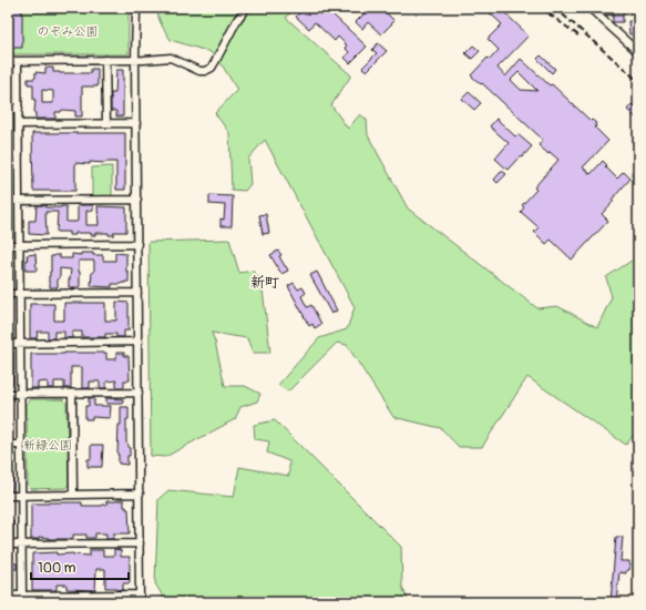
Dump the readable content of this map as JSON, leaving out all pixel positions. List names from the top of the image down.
{
  "districts": ["新町"],
  "parks": ["のぞみ公園", "新緑公園"],
  "scale_bar": "100 m"
}
